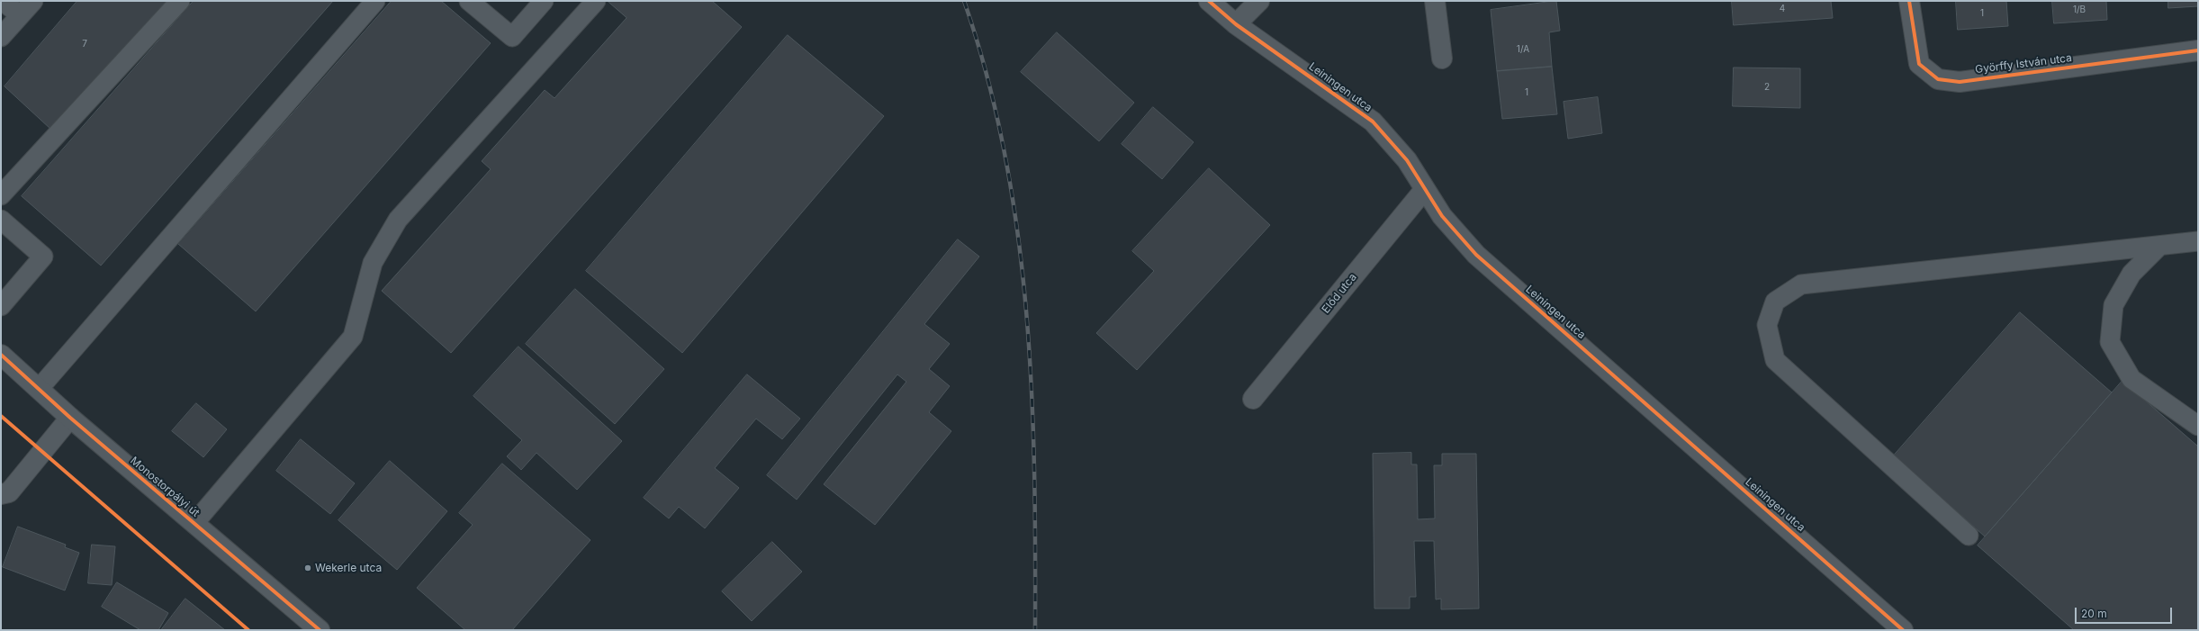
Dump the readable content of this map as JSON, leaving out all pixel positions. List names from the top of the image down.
{
  "streets": {
    "street": [
      "Györffy István utca",
      "Leiningen utca",
      "Előd utca",
      "Monostorpályi út"
    ]
  },
  "crossings": [
    ["Leiningen utca", "Előd utca"]
  ],
  "places": ["Wekerle utca"],
  "house_numbers": [
    "4",
    "1/B",
    "1",
    "7",
    "1/A",
    "2",
    "1"
  ],
  "scale_bar": "20 m"
}
